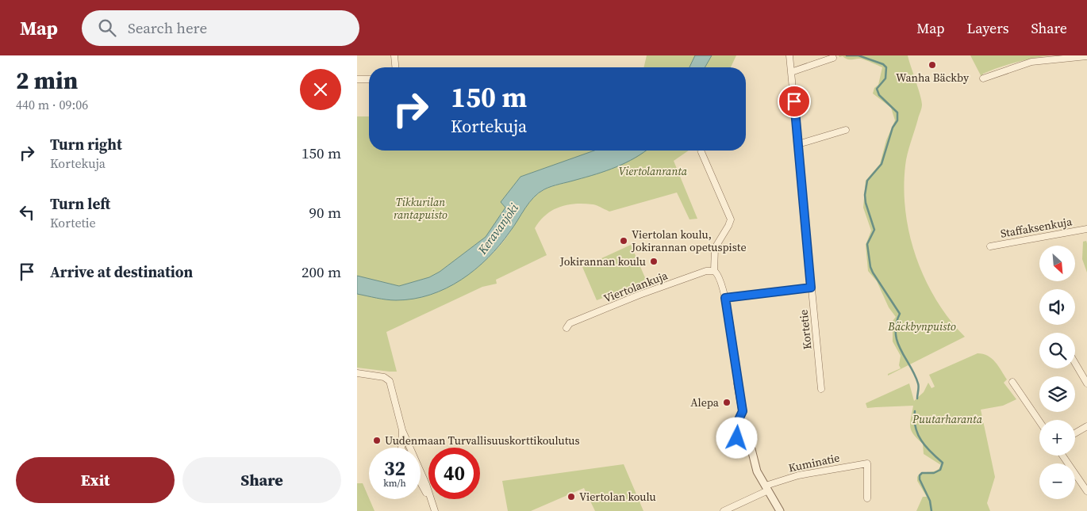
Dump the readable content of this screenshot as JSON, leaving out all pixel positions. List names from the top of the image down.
{
  "streets": {
    "street": [
      "Staffaksenkuja",
      "Viertolankuja",
      "Kortetie",
      "Kuminatie"
    ]
  },
  "water": ["Keravanjoki"],
  "parks": [
    "Viertolanranta",
    "Tikkurilan rantapuisto",
    "Bäckbynpuisto",
    "Puutarharanta"
  ],
  "places": [
    "Wanha Bäckby",
    "Viertolan koulu, Jokirannan opetuspiste",
    "Jokirannan koulu",
    "Alepa",
    "Uudenmaan Turvallisuuskorttikoulutus",
    "Viertolan koulu"
  ],
  "north": "bottom right",
  "page": {
    "header": "Map",
    "search": "Search here",
    "nav": ["Map", "Layers", "Share"],
    "heading": ["2 min", "440 m · 09:06"],
    "turn": ["150 m", "Kortekuja"],
    "list": [
      {
        "name": "Turn right",
        "note": "Kortekuja",
        "value": "150 m"
      },
      {
        "name": "Turn left",
        "note": "Kortetie",
        "value": "90 m"
      },
      {
        "name": "Arrive at destination",
        "value": "200 m"
      }
    ],
    "map_buttons": ["+", "−"],
    "speed": "32 km/h",
    "limit": "40",
    "buttons": ["Exit", "Share"]
  }
}
